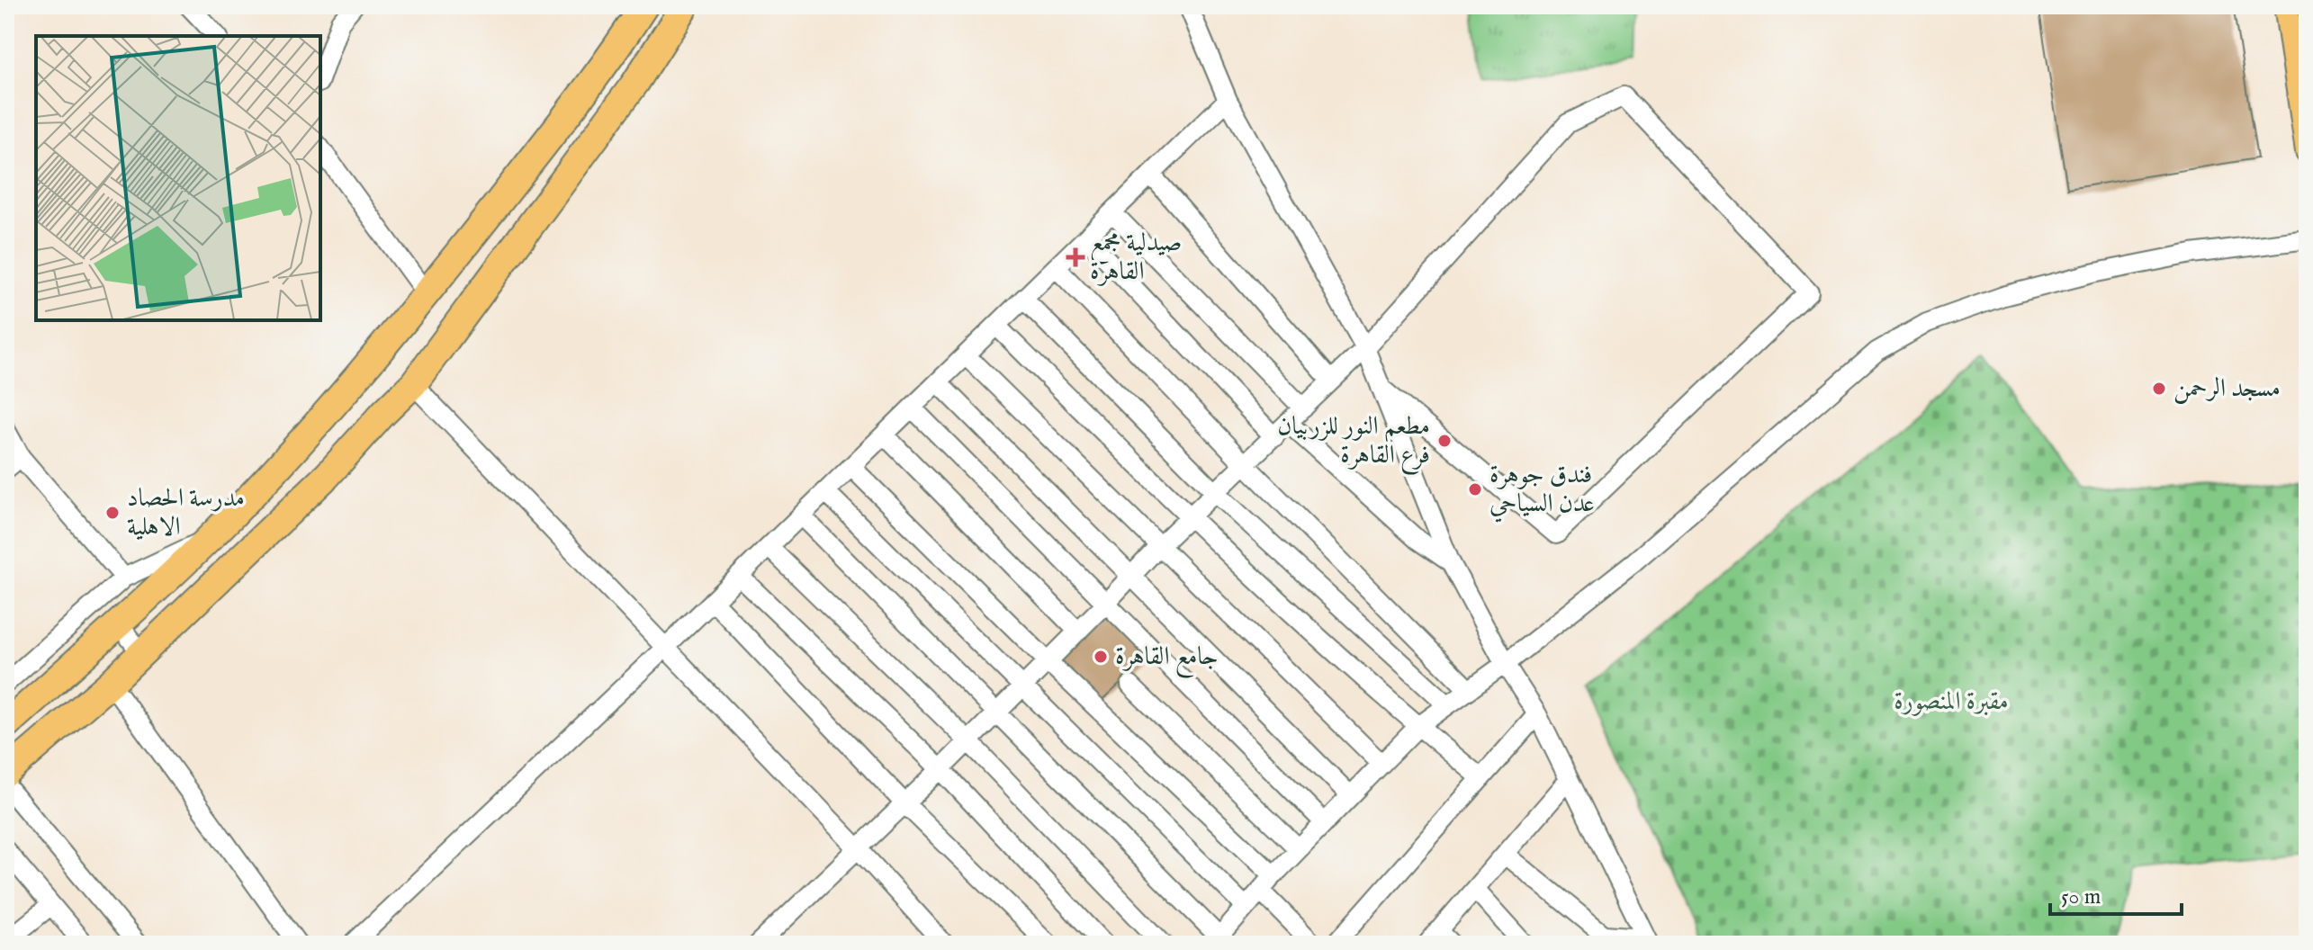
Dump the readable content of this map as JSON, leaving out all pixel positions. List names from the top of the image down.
{
  "parks": ["مقبرة المنصورة"],
  "places": {
    "health": ["صيدلية مجمع القاهرة"],
    "other": [
      "مسجد الرحمن",
      "مطعم النور للزربيان فرع القاهرة",
      "فندق جوهرة عدن السياحي",
      "مدرسة الحصاد الاهلية",
      "جامع القاهرة"
    ]
  },
  "scale_bar": "50 m"
}
